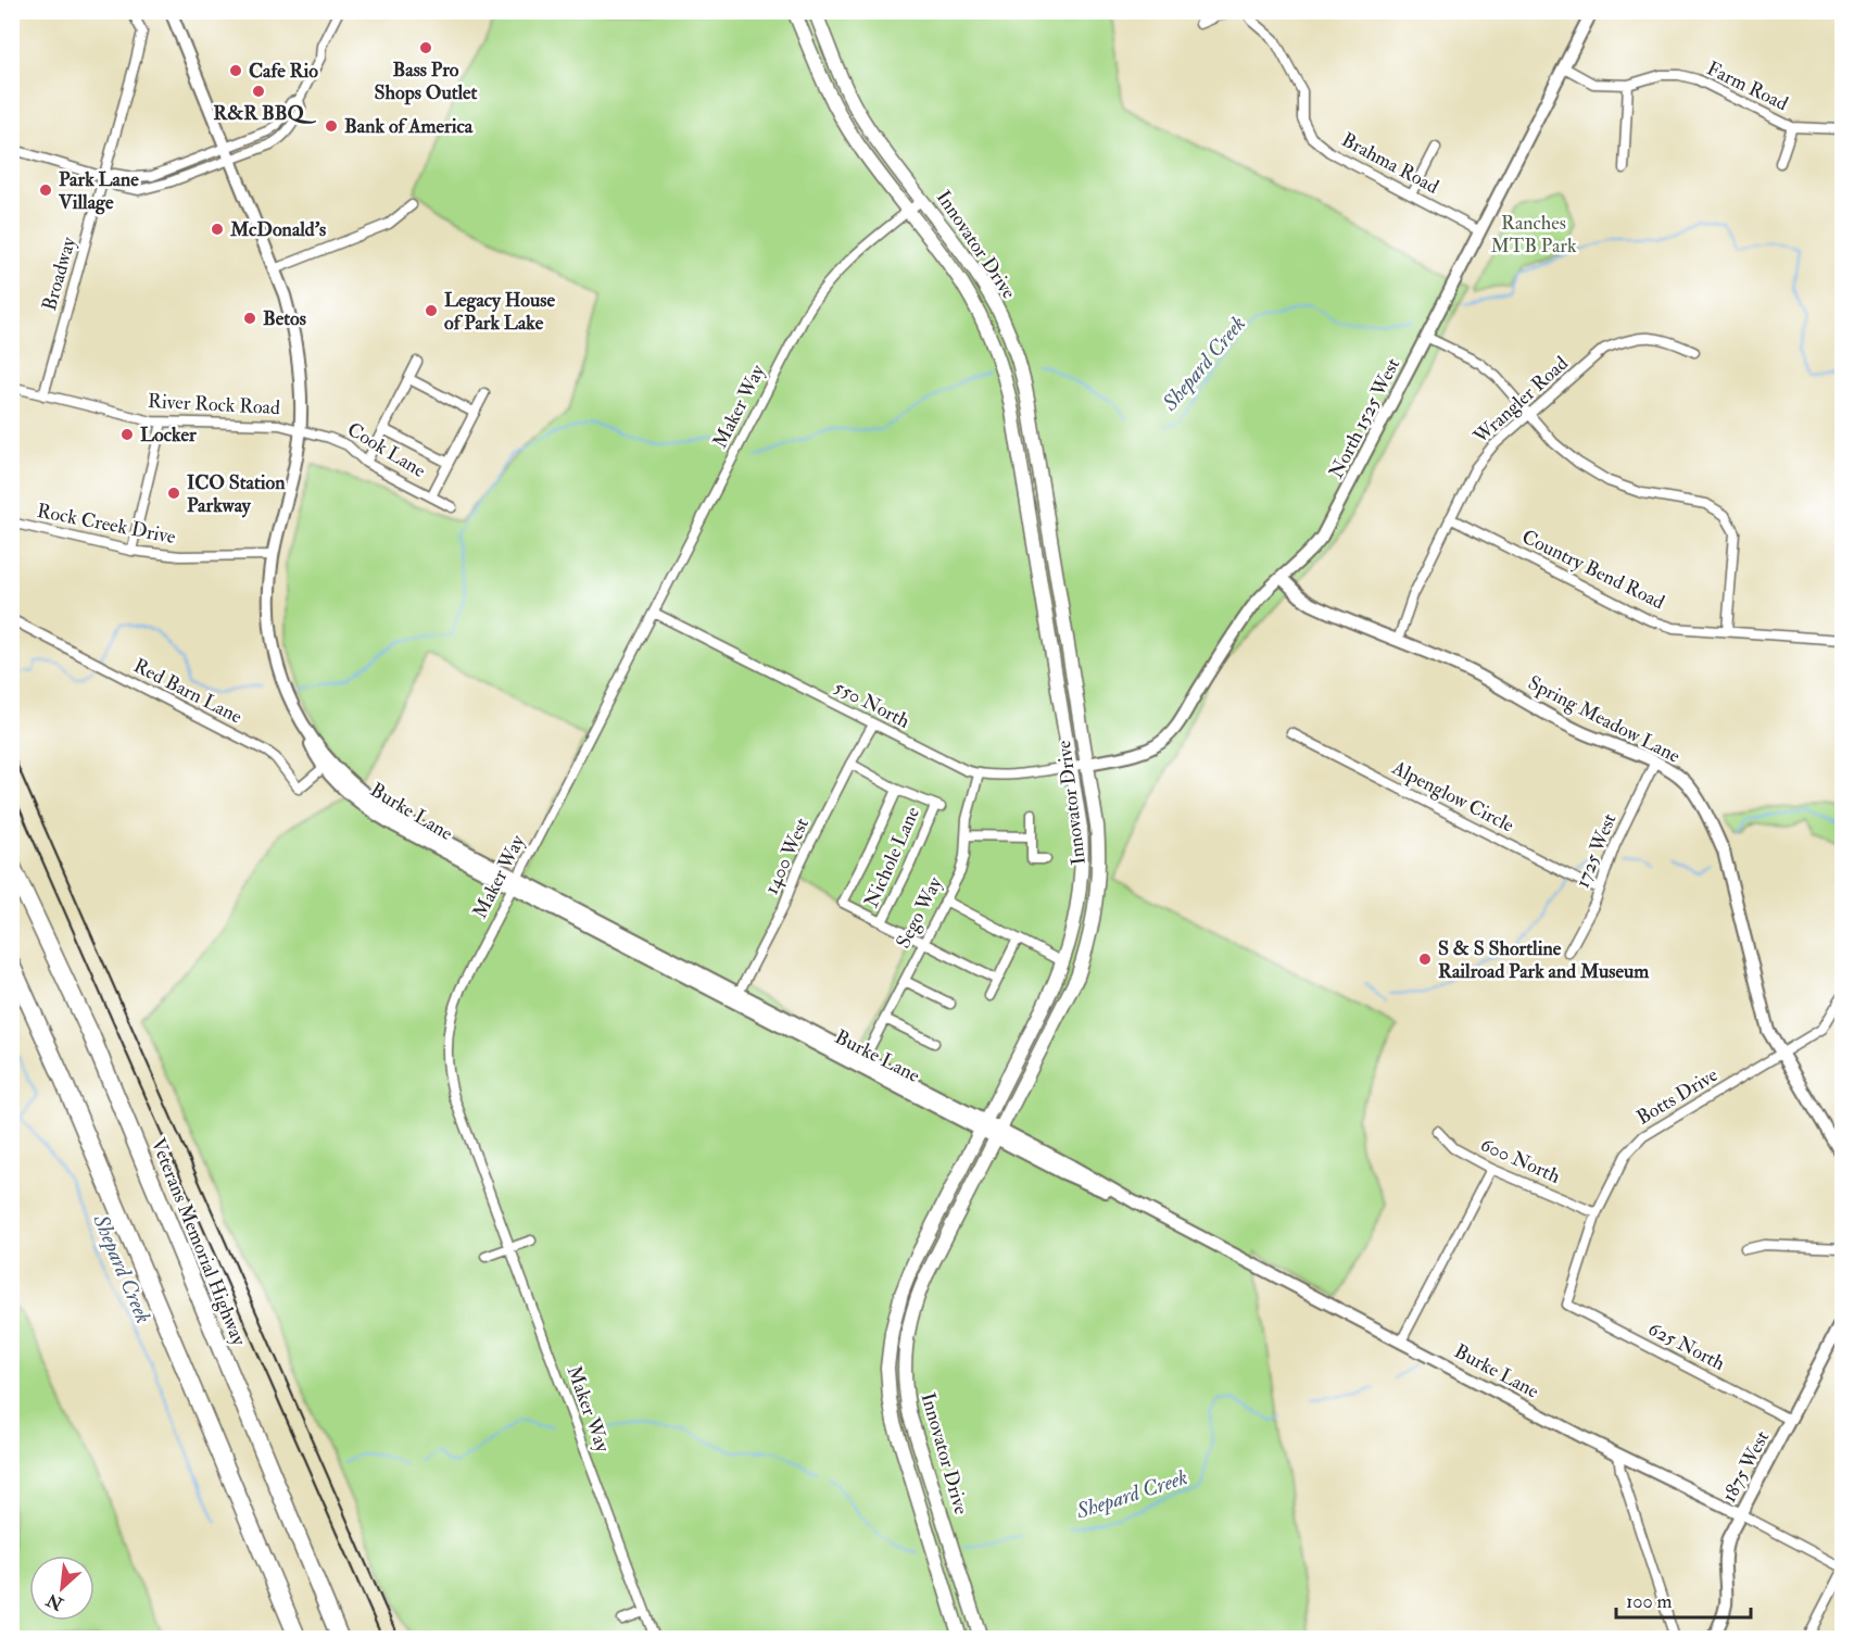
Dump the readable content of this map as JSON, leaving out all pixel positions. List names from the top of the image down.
{
  "streets": {
    "highway": ["Veterans Memorial Highway"],
    "main road": ["Innovator Drive"],
    "street": [
      "Farm Road",
      "Brahma Road",
      "Broadway",
      "Wrangler Road",
      "River Rock Road",
      "Maker Way",
      "North 1525 West",
      "Cook Lane",
      "Rock Creek Drive",
      "Country Bend Road",
      "Red Barn Lane",
      "550 North",
      "Spring Meadow Lane",
      "Alpenglow Circle",
      "Burke Lane",
      "1725 West",
      "1400 West",
      "Nichole Lane",
      "Sego Way",
      "Botts Drive",
      "600 North",
      "625 North",
      "1875 West"
    ]
  },
  "crossings": [
    ["Farm Road", "North 1525 West"],
    ["Brahma Road", "North 1525 West"],
    ["Innovator Drive", "Maker Way"],
    ["Innovator Drive", "North 1525 West"],
    ["Innovator Drive", "550 North"],
    ["Innovator Drive", "Burke Lane"],
    ["Broadway", "River Rock Road"],
    ["Wrangler Road", "Country Bend Road"],
    ["Wrangler Road", "Spring Meadow Lane"],
    ["River Rock Road", "Cook Lane"],
    ["River Rock Road", "Burke Lane"],
    ["Maker Way", "550 North"],
    ["Maker Way", "Burke Lane"],
    ["North 1525 West", "550 North"],
    ["North 1525 West", "Spring Meadow Lane"],
    ["Cook Lane", "Burke Lane"],
    ["Rock Creek Drive", "Burke Lane"],
    ["Red Barn Lane", "Burke Lane"],
    ["550 North", "1400 West"],
    ["550 North", "Sego Way"],
    ["Spring Meadow Lane", "1725 West"],
    ["Spring Meadow Lane", "Botts Drive"],
    ["Alpenglow Circle", "1725 West"],
    ["Burke Lane", "1400 West"],
    ["Burke Lane", "Sego Way"],
    ["Burke Lane", "1875 West"],
    ["Botts Drive", "600 North"],
    ["Botts Drive", "625 North"],
    ["625 North", "1875 West"]
  ],
  "water": ["Shepard Creek"],
  "parks": ["Ranches MTB Park"],
  "places": [
    "Bass Pro Shops Outlet",
    "Cafe Rio",
    "R&R BBQ",
    "Bank of America",
    "Park Lane Village",
    "McDonald's",
    "Legacy House of Park Lake",
    "Betos",
    "Locker",
    "ICO Station Parkway",
    "S & S Shortline Railroad Park and Museum"
  ],
  "scale_bar": "100 m",
  "north": "bottom left"
}
